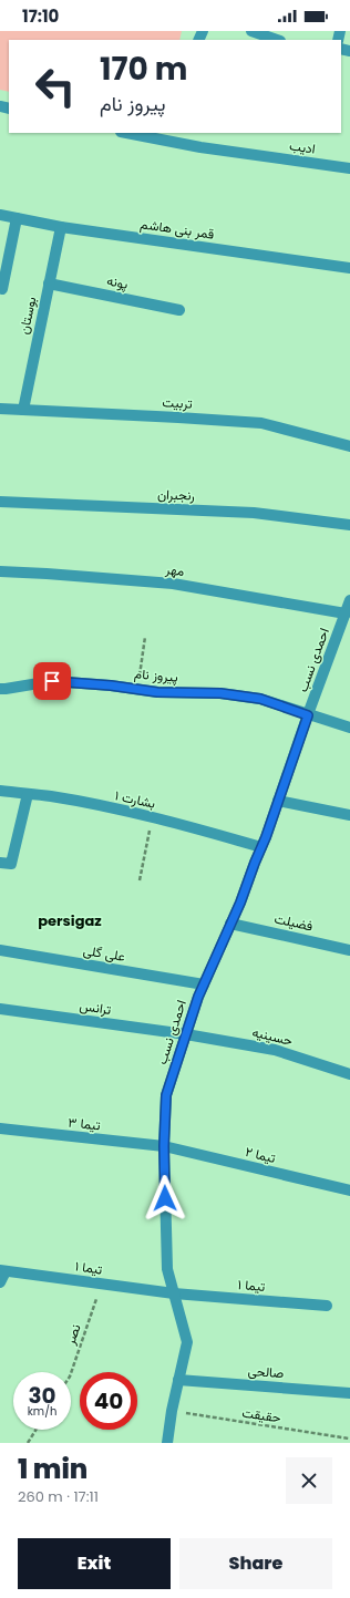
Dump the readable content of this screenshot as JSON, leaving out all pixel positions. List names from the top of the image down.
{
  "streets": {
    "street": [
      "ادیب",
      "قمر بنی هاشم",
      "پونه",
      "بوستان",
      "تربیت",
      "رنجبران",
      "مهر",
      "احمدی نسب",
      "پیروز نام",
      "بشارت ۱",
      "فضیلت",
      "علی گلی",
      "ترانس",
      "حسینیه",
      "تیما ۳",
      "تیما ۲",
      "تیما ۱",
      "۱ تیما",
      "صالحی"
    ],
    "path": ["نصر", "حقیقت"]
  },
  "crossings": [
    ["قمر بنی هاشم", "بوستان"],
    ["پونه", "بوستان"],
    ["بوستان", "تربیت"],
    ["مهر", "احمدی نسب"],
    ["احمدی نسب", "پیروز نام"],
    ["احمدی نسب", "بشارت ۱"],
    ["احمدی نسب", "فضیلت"],
    ["احمدی نسب", "علی گلی"],
    ["احمدی نسب", "ترانس"],
    ["احمدی نسب", "حسینیه"],
    ["احمدی نسب", "تیما ۳"],
    ["احمدی نسب", "تیما ۲"],
    ["احمدی نسب", "تیما ۱"],
    ["احمدی نسب", "۱ تیما"],
    ["احمدی نسب", "صالحی"],
    ["احمدی نسب", "حقیقت"],
    ["ترانس", "حسینیه"],
    ["تیما ۳", "تیما ۲"],
    ["تیما ۱", "۱ تیما"],
    ["تیما ۱", "نصر"]
  ],
  "districts": ["persigaz"],
  "page": {
    "status": "17:10",
    "turn": ["170 m", "پیروز نام"],
    "speed": "30 km/h",
    "limit": "40",
    "heading": ["1 min", "260 m · 17:11"],
    "buttons": ["Exit", "Share"]
  }
}
